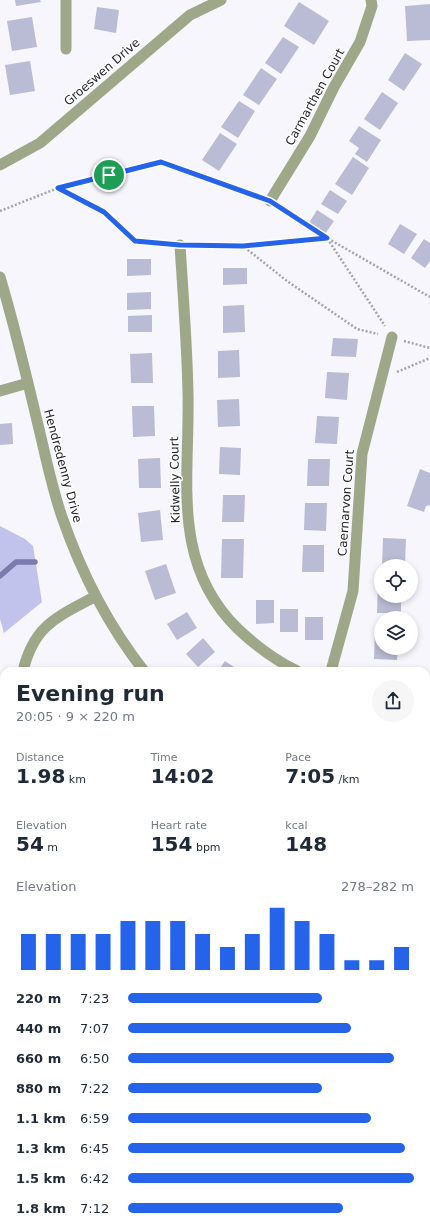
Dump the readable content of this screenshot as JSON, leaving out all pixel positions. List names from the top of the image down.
{
  "streets": {
    "street": [
      "Groeswen Drive",
      "Carmarthen Court",
      "Hendredenny Drive",
      "Kidwelly Court",
      "Caernarvon Court"
    ]
  },
  "page": {
    "heading": ["Evening run", "20:05 · 9 × 220 m"],
    "stats": [
      ["Distance", "1.98 km"],
      ["Time", "14:02"],
      ["Pace", "7:05 /km"],
      ["Elevation", "54 m"],
      ["Heart rate", "154 bpm"],
      ["kcal", "148"]
    ],
    "chart": ["Elevation", "278–282 m"],
    "list": [
      {
        "name": "220 m",
        "note": "7:23"
      },
      {
        "name": "440 m",
        "note": "7:07"
      },
      {
        "name": "660 m",
        "note": "6:50"
      },
      {
        "name": "880 m",
        "note": "7:22"
      },
      {
        "name": "1.1 km",
        "note": "6:59"
      },
      {
        "name": "1.3 km",
        "note": "6:45"
      },
      {
        "name": "1.5 km",
        "note": "6:42"
      },
      {
        "name": "1.8 km",
        "note": "7:12"
      }
    ]
  }
}
